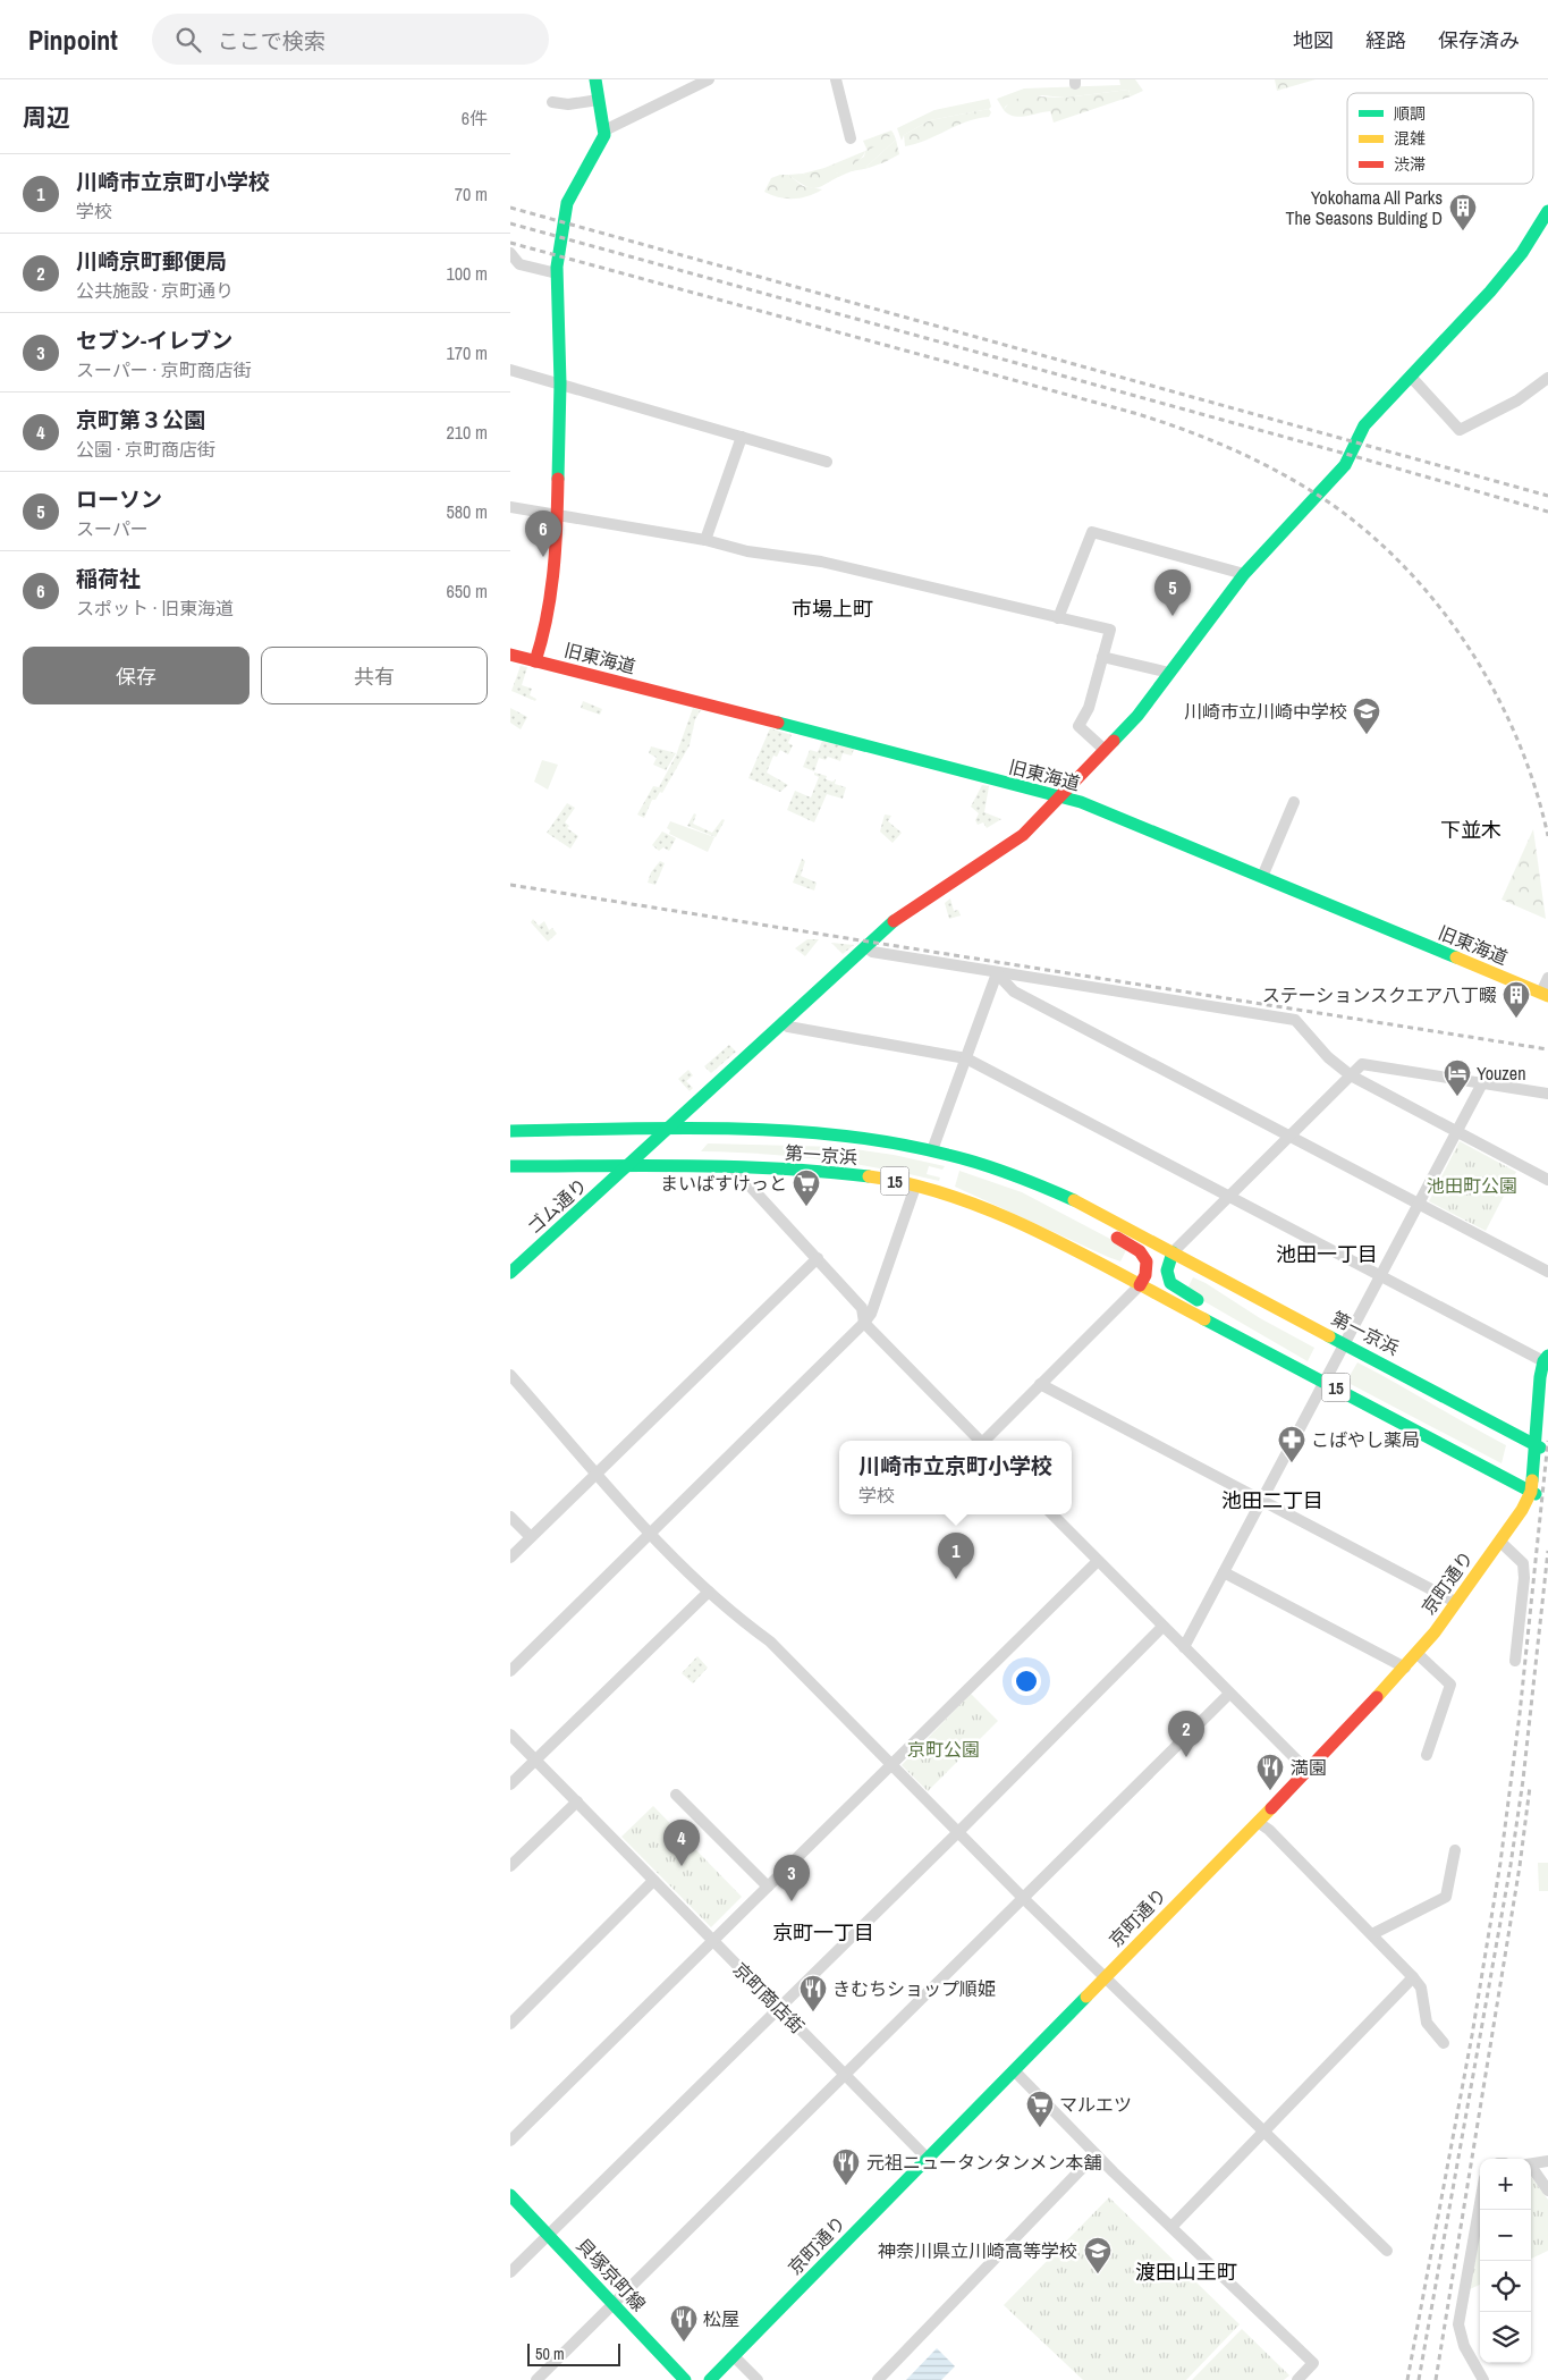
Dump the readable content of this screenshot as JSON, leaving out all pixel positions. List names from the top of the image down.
{
  "streets": {
    "main road": [
      "旧東海道",
      "第一京浜",
      "15",
      "ゴム通り",
      "京町通り",
      "貝塚京町線"
    ],
    "street": ["京町商店街"]
  },
  "crossings": [
    ["旧東海道", "ゴム通り"],
    ["第一京浜", "ゴム通り"],
    ["第一京浜", "京町通り"],
    ["京町通り", "京町商店街"]
  ],
  "districts": [
    "市場上町",
    "下並木",
    "池田一丁目",
    "池田二丁目",
    "京町一丁目",
    "渡田山王町"
  ],
  "parks": ["池田町公園", "京町公園"],
  "places": {
    "building": ["Yokohama All Parks The Seasons Bulding D", "ステーションスクエア八丁畷"],
    "school or university": ["川崎市立川崎中学校", "神奈川県立川崎高等学校"],
    "hotel": ["Youzen"],
    "supermarket": ["まいばすけっと", "マルエツ"],
    "pharmacy": ["こばやし薬局"],
    "restaurant": [
      "満園",
      "きむちショップ順姫",
      "元祖ニュータンタンメン本舗",
      "松屋"
    ]
  },
  "legend": ["順調", "混雑", "渋滞"],
  "scale_bar": "50 m",
  "page": {
    "header": "Pinpoint",
    "search": "ここで検索",
    "nav": ["地図", "経路", "保存済み"],
    "heading": ["周辺", "6件"],
    "list": [
      {
        "mark": "1",
        "name": "川崎市立京町小学校",
        "note": "学校",
        "value": "70 m"
      },
      {
        "mark": "2",
        "name": "川崎京町郵便局",
        "note": "公共施設 · 京町通り",
        "value": "100 m"
      },
      {
        "mark": "3",
        "name": "セブン-イレブン",
        "note": "スーパー · 京町商店街",
        "value": "170 m"
      },
      {
        "mark": "4",
        "name": "京町第３公園",
        "note": "公園 · 京町商店街",
        "value": "210 m"
      },
      {
        "mark": "5",
        "name": "ローソン",
        "note": "スーパー",
        "value": "580 m"
      },
      {
        "mark": "6",
        "name": "稲荷社",
        "note": "スポット · 旧東海道",
        "value": "650 m"
      }
    ],
    "pins": [
      "6",
      "5",
      "1",
      "2",
      "4",
      "3"
    ],
    "buttons": ["保存", "共有"],
    "popup": ["川崎市立京町小学校", "学校"],
    "map_buttons": ["+", "−"],
    "scale": "50 m"
  }
}
